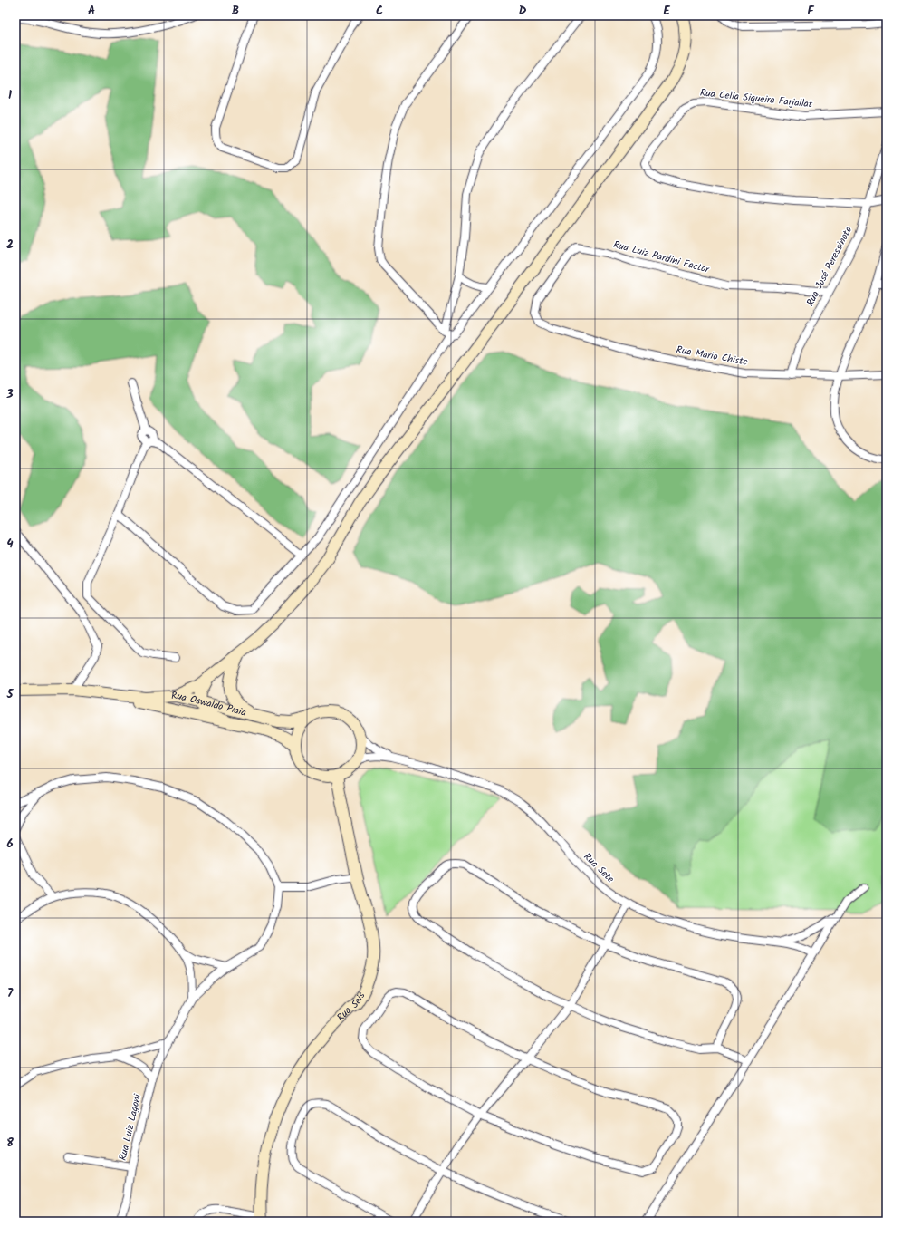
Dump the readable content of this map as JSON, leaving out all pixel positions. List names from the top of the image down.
{
  "streets": {
    "street": [
      "Rua Celia Siqueira Farjallat",
      "Rua Luiz Pardini Factor",
      "Rua José Peressinoto",
      "Rua Mario Chiste",
      "Rua Oswaldo Piaia",
      "Rua Sete",
      "Rua Seis",
      "Rua Luiz Lagoni"
    ]
  },
  "crossings": [
    ["Rua Celia Siqueira Farjallat", "Rua José Peressinoto"],
    ["Rua Luiz Pardini Factor", "Rua José Peressinoto"],
    ["Rua Luiz Pardini Factor", "Rua Mario Chiste"],
    ["Rua José Peressinoto", "Rua Mario Chiste"],
    ["Rua Oswaldo Piaia", "Rua Sete"],
    ["Rua Oswaldo Piaia", "Rua Seis"],
    ["Rua Sete", "Rua Seis"]
  ],
  "grid": {
    "columns": [
      "A",
      "B",
      "C",
      "D",
      "E",
      "F"
    ],
    "rows": [
      "1",
      "2",
      "3",
      "4",
      "5",
      "6",
      "7",
      "8"
    ]
  }
}
